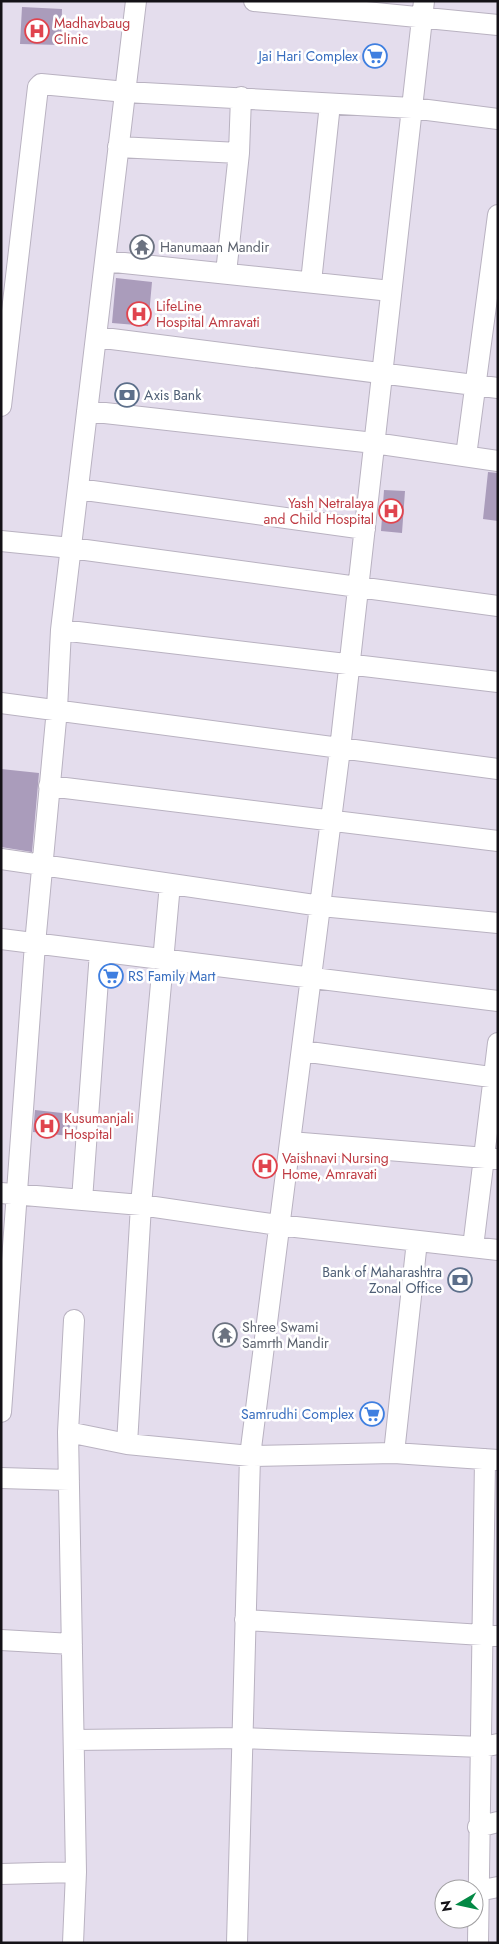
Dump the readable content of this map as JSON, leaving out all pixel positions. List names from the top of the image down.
{
  "places": {
    "hospital": [
      "Madhavbaug Clinic",
      "LifeLine Hospital Amravati",
      "Yash Netralaya and Child Hospital",
      "Kusumanjali Hospital",
      "Vaishnavi Nursing Home, Amravati"
    ],
    "supermarket": ["Jai Hari Complex", "RS Family Mart", "Samrudhi Complex"],
    "temple": ["Hanumaan Mandir", "Shree Swami Samrth Mandir"],
    "bank": ["Axis Bank", "Bank of Maharashtra Zonal Office"]
  },
  "north": "left"
}
